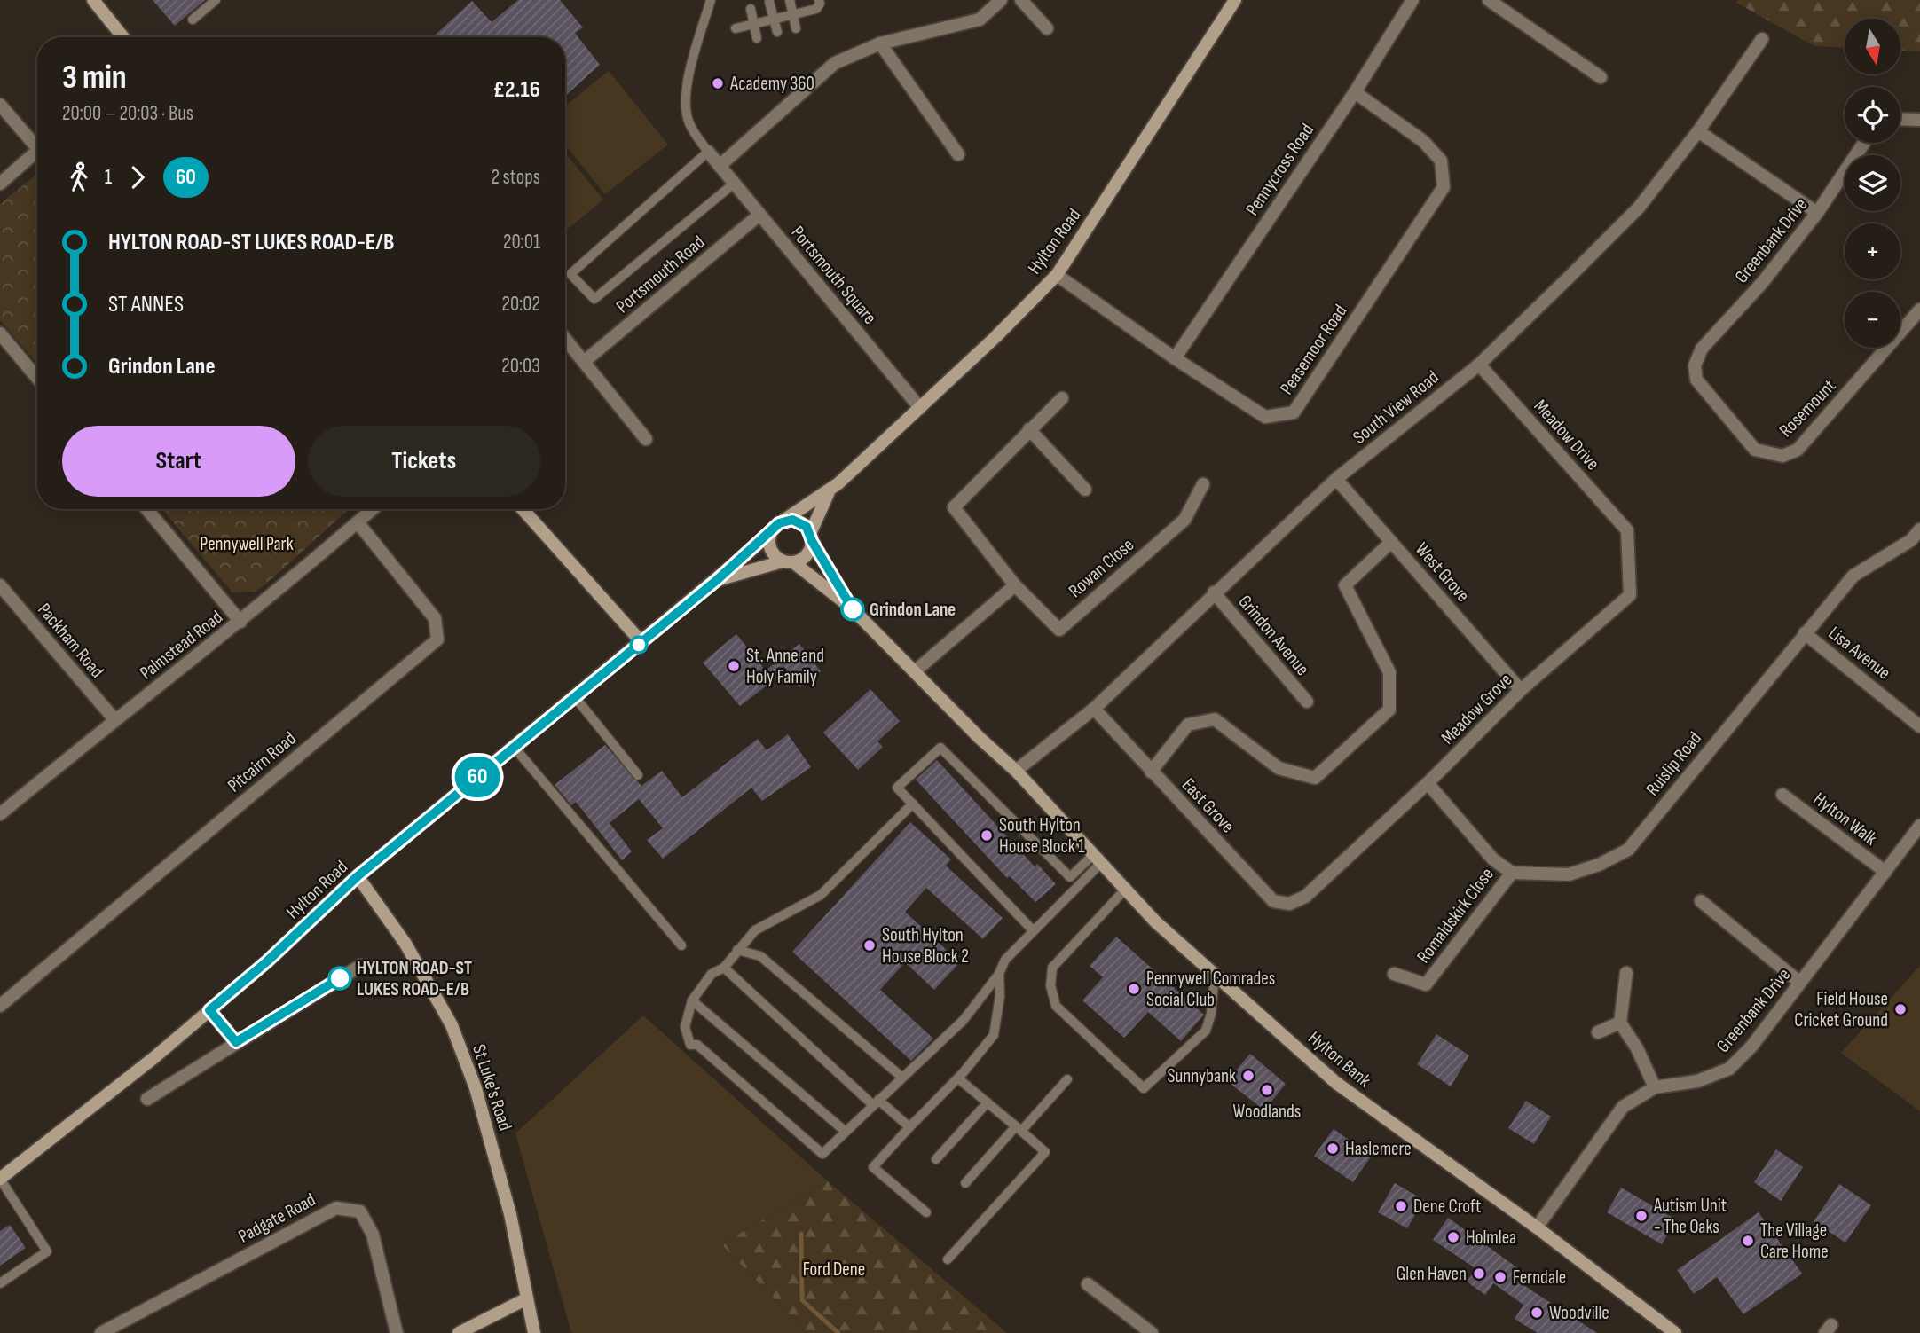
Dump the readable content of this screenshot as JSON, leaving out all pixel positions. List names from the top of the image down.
{
  "streets": {
    "street": [
      "Pennycross Road",
      "Greenbank Drive",
      "Hylton Road",
      "Portsmouth Road",
      "Portsmouth Square",
      "Peasemoor Road",
      "South View Road",
      "Rosemount",
      "Meadow Drive",
      "Rowan Close",
      "West Grove",
      "Grindon Avenue",
      "Packham Road",
      "Palmstead Road",
      "Lisa Avenue",
      "Meadow Grove",
      "Pitcairn Road",
      "Ruislip Road",
      "East Grove",
      "Hylton Walk",
      "Romaldskirk Close",
      "Hylton Bank",
      "St Luke's Road",
      "Padgate Road"
    ]
  },
  "crossings": [
    ["Pennycross Road", "Peasemoor Road"],
    ["Greenbank Drive", "Rosemount"],
    ["Greenbank Drive", "Hylton Walk"],
    ["Greenbank Drive", "Hylton Bank"],
    ["Hylton Road", "Portsmouth Square"],
    ["Hylton Road", "Peasemoor Road"],
    ["Hylton Road", "St Luke's Road"],
    ["Portsmouth Road", "Portsmouth Square"],
    ["South View Road", "Meadow Drive"],
    ["South View Road", "West Grove"],
    ["South View Road", "Grindon Avenue"],
    ["South View Road", "East Grove"],
    ["South View Road", "Hylton Bank"],
    ["Meadow Drive", "Meadow Grove"],
    ["West Grove", "Meadow Grove"],
    ["Packham Road", "Palmstead Road"],
    ["Palmstead Road", "Pitcairn Road"],
    ["Lisa Avenue", "Ruislip Road"],
    ["Meadow Grove", "East Grove"],
    ["Ruislip Road", "Romaldskirk Close"]
  ],
  "parks": ["Pennywell Park", "Ford Dene"],
  "places": [
    "Academy 360",
    "Grindon Lane",
    "St. Anne and Holy Family",
    "South Hylton House Block 1",
    "South Hylton House Block 2",
    "HYLTON ROAD-ST LUKES ROAD-E/B",
    "Pennywell Comrades Social Club",
    "Field House Cricket Ground",
    "Sunnybank",
    "Woodlands",
    "Haslemere",
    "Dene Croft",
    "Autism Unit - The Oaks",
    "Holmlea",
    "The Village Care Home",
    "Glen Haven",
    "Ferndale",
    "Woodville"
  ],
  "lines": ["bus line 60"],
  "north": "bottom",
  "page": {
    "on_map": "60",
    "map_buttons": ["+", "−"],
    "heading": ["3 min", "20:00 – 20:03 · Bus", "£2.16"],
    "legs": ["1", "60", "2 stops"],
    "list": [
      {
        "name": "HYLTON ROAD-ST LUKES ROAD-E/B",
        "value": "20:01"
      },
      {
        "name": "ST ANNES",
        "value": "20:02"
      },
      {
        "name": "Grindon Lane",
        "value": "20:03"
      }
    ],
    "buttons": ["Start", "Tickets"]
  }
}
